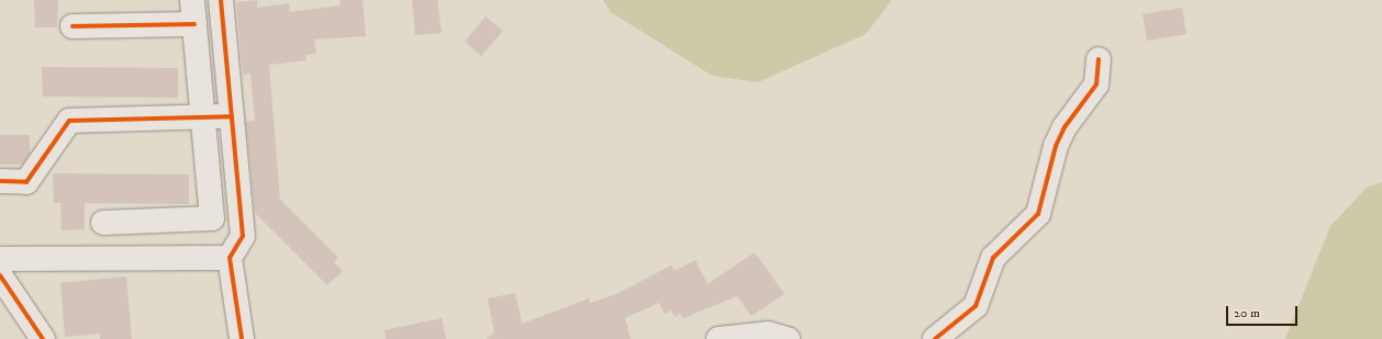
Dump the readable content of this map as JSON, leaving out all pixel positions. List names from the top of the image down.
{
  "scale_bar": "20 m"
}
